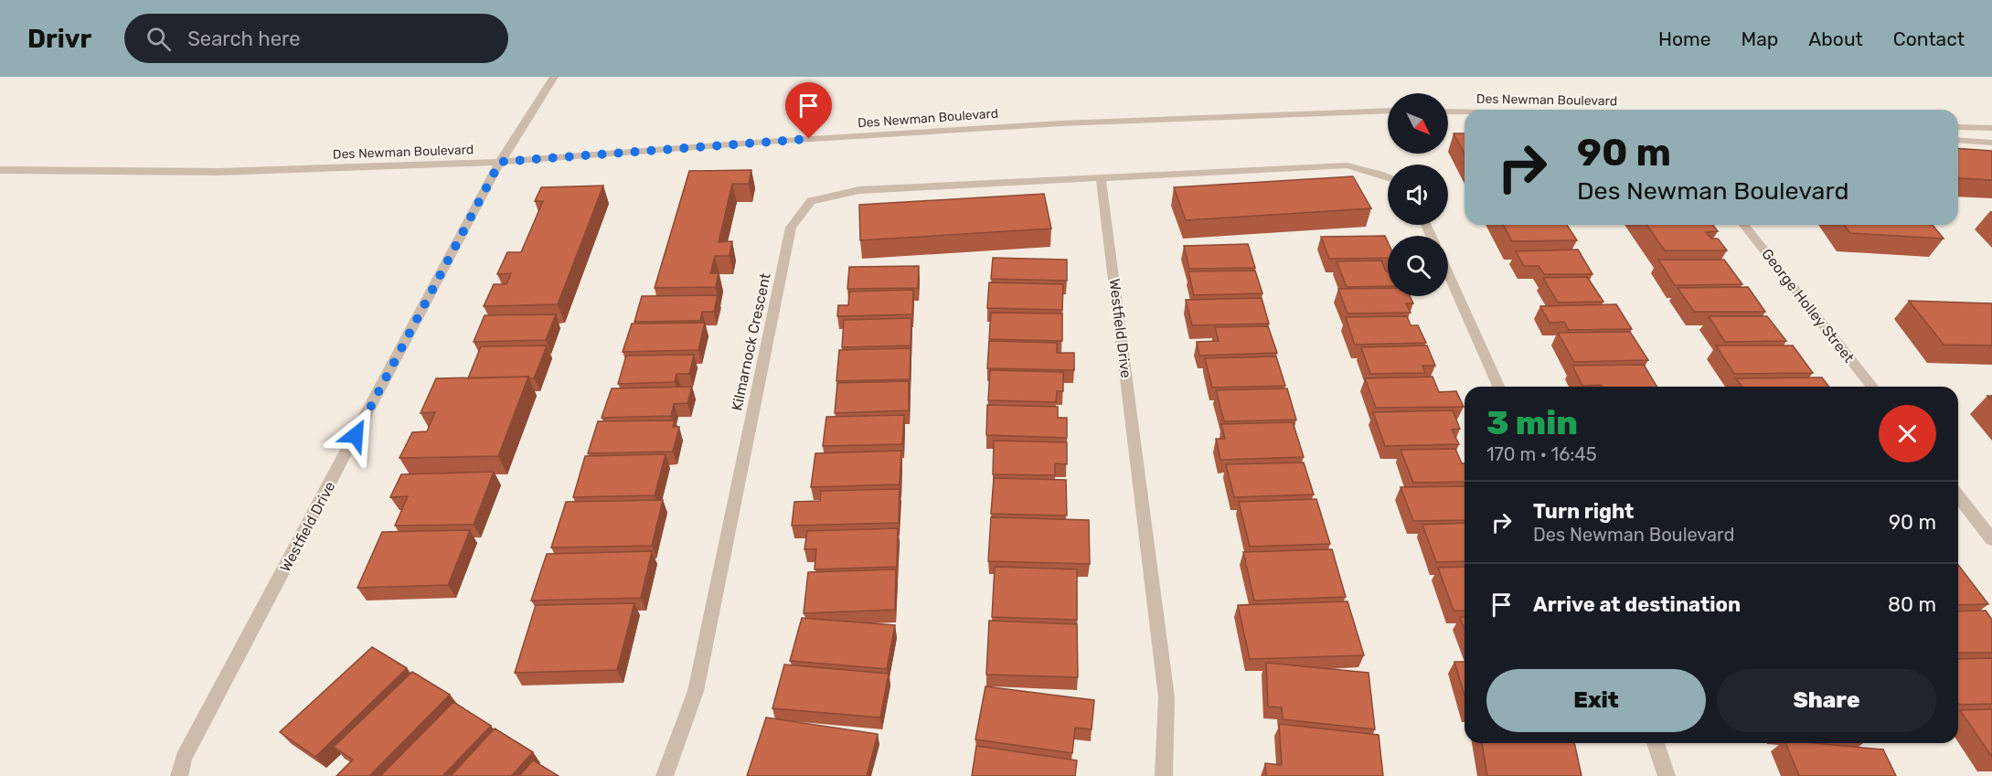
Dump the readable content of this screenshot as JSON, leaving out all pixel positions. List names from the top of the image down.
{
  "streets": {
    "street": [
      "Des Newman Boulevard",
      "George Holley Street",
      "Westfield Drive",
      "Kilmarnock Crescent"
    ]
  },
  "crossings": [
    ["Des Newman Boulevard", "Westfield Drive"],
    ["Westfield Drive", "Kilmarnock Crescent"]
  ],
  "north": "bottom right",
  "page": {
    "header": "Drivr",
    "search": "Search here",
    "nav": [
      "Home",
      "Map",
      "About",
      "Contact"
    ],
    "turn": ["90 m", "Des Newman Boulevard"],
    "heading": ["3 min", "170 m · 16:45"],
    "list": [
      {
        "name": "Turn right",
        "note": "Des Newman Boulevard",
        "value": "90 m"
      },
      {
        "name": "Arrive at destination",
        "value": "80 m"
      }
    ],
    "buttons": ["Exit", "Share"]
  }
}
